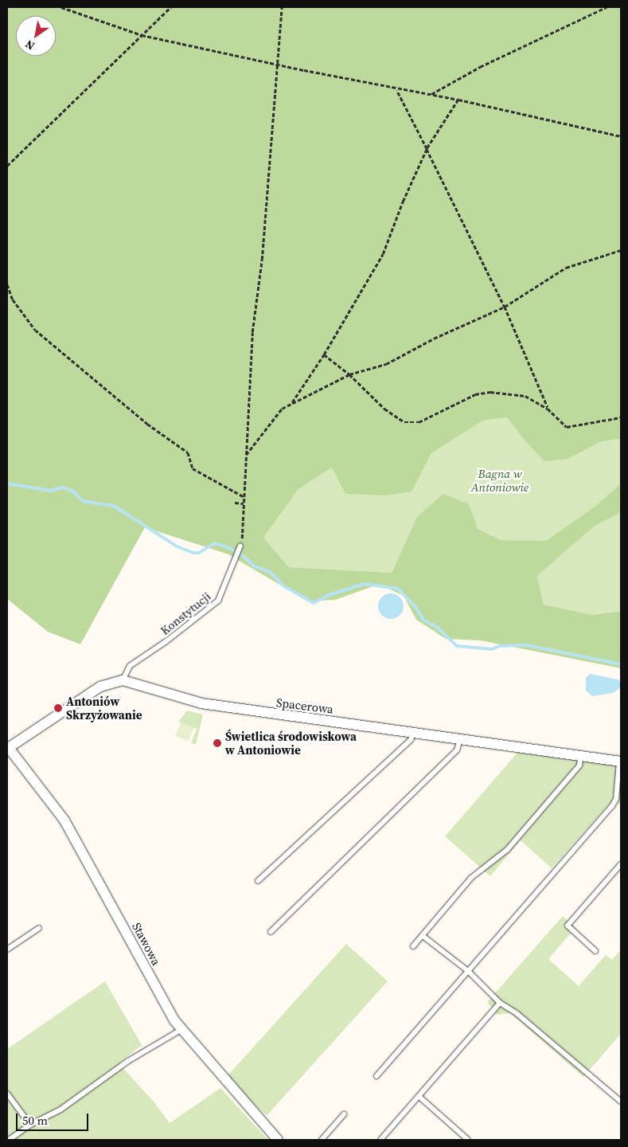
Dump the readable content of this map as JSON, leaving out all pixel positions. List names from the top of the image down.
{
  "streets": {
    "street": ["Spacerowa", "Stawowa"],
    "lane": ["Konstytucji"]
  },
  "crossings": [
    ["Konstytucji", "Spacerowa"]
  ],
  "parks": ["Bagna w Antoniowie"],
  "places": ["Antoniów Skrzyżowanie", "Świetlica środowiskowa w Antoniowie"],
  "scale_bar": "50 m",
  "north": "bottom left"
}
